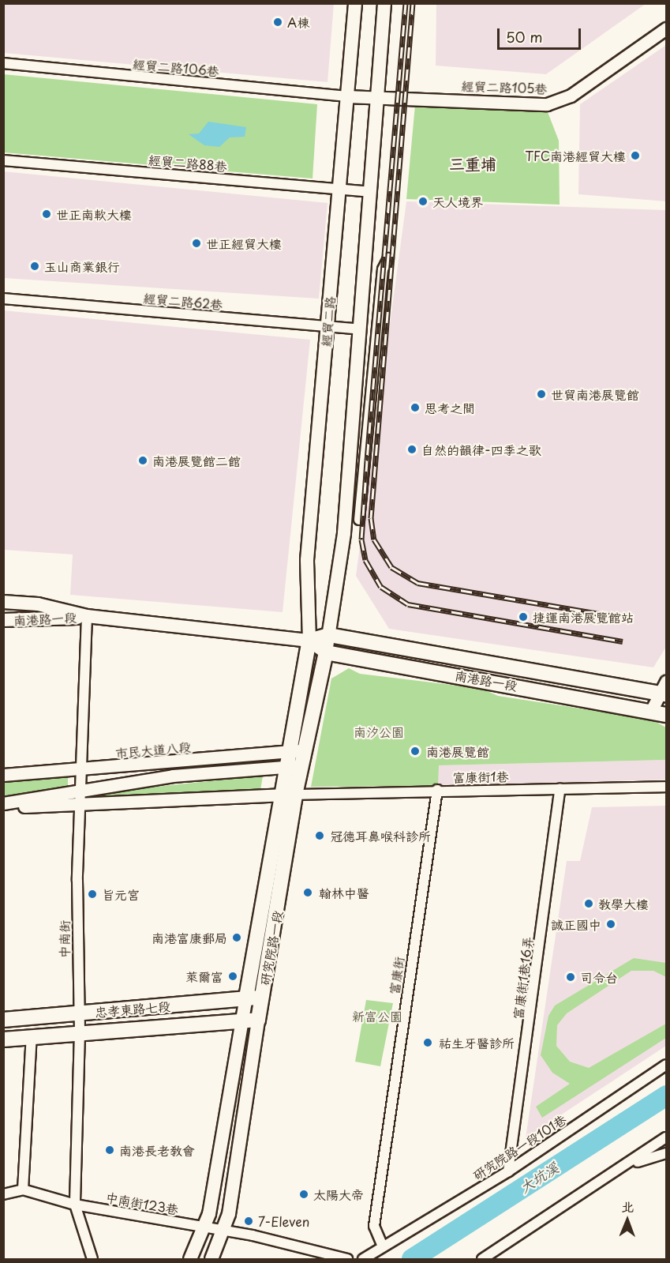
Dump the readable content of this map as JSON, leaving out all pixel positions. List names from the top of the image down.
{
  "streets": {
    "main road": [
      "經貿二路",
      "南港路一段",
      "研究院路一段",
      "忠孝東路七段"
    ],
    "street": [
      "經貿二路106巷",
      "經貿二路105巷",
      "經貿二路88巷",
      "經貿二路62巷",
      "市民大道八段",
      "富康街1巷",
      "中南街",
      "富康街",
      "富康街1巷16弄",
      "研究院路一段101巷",
      "中南街123巷"
    ]
  },
  "crossings": [
    ["經貿二路106巷", "經貿二路105巷"],
    ["經貿二路106巷", "經貿二路"],
    ["經貿二路105巷", "經貿二路"],
    ["經貿二路88巷", "經貿二路"],
    ["經貿二路62巷", "經貿二路"],
    ["經貿二路", "南港路一段"],
    ["經貿二路", "研究院路一段"],
    ["南港路一段", "中南街"],
    ["南港路一段", "研究院路一段"],
    ["市民大道八段", "中南街"],
    ["市民大道八段", "研究院路一段"],
    ["富康街1巷", "研究院路一段"],
    ["富康街1巷", "富康街"],
    ["富康街1巷", "富康街1巷16弄"],
    ["中南街", "忠孝東路七段"],
    ["中南街", "中南街123巷"],
    ["研究院路一段", "忠孝東路七段"],
    ["研究院路一段", "中南街123巷"],
    ["富康街", "研究院路一段101巷"],
    ["富康街1巷16弄", "研究院路一段101巷"]
  ],
  "districts": ["三重埔"],
  "water": ["大坑溪"],
  "parks": ["南汐公園", "新富公園"],
  "places": [
    "A棟",
    "TFC南港經貿大樓",
    "天人境界",
    "世正南軟大樓",
    "世正經貿大樓",
    "玉山商業銀行",
    "世貿南港展覽館",
    "思考之間",
    "自然的韻律-四季之歌",
    "南港展覽館二館",
    "捷運南港展覽館站",
    "南港展覽館",
    "冠德耳鼻喉科診所",
    "翰林中醫",
    "旨元宮",
    "教學大樓",
    "誠正國中",
    "南港富康郵局",
    "萊爾富",
    "司令台",
    "祐生牙醫診所",
    "南港長老教會",
    "太陽大帝",
    "7-Eleven"
  ],
  "scale_bar": "50 m",
  "north": "top"
}
